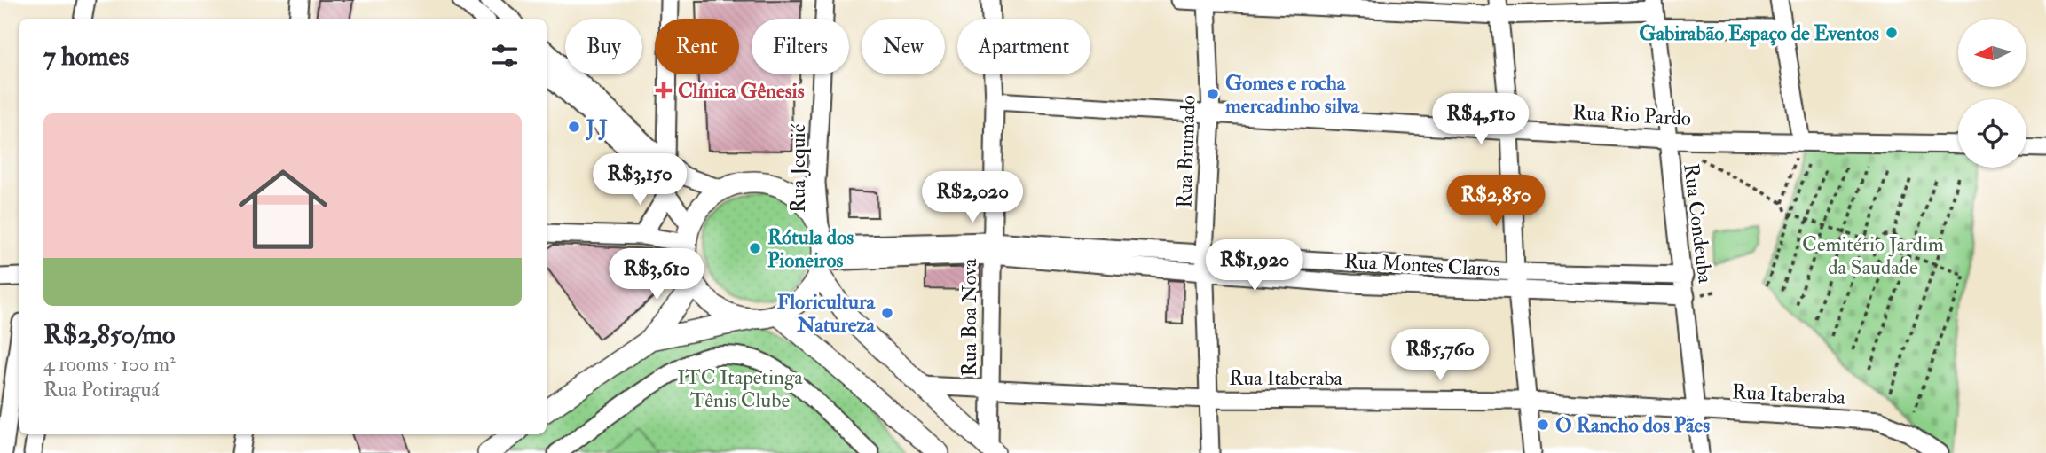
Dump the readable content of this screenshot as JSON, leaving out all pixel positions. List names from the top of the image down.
{
  "streets": {
    "street": [
      "Rua Rio Pardo",
      "Rua Brumado",
      "Rua Jequié",
      "Rua Condeuba",
      "Rua Montes Claros",
      "Rua Boa Nova",
      "Rua Itaberaba"
    ]
  },
  "crossings": [
    ["Rua Rio Pardo", "Rua Brumado"],
    ["Rua Rio Pardo", "Rua Condeuba"],
    ["Rua Rio Pardo", "Rua Boa Nova"],
    ["Rua Brumado", "Rua Montes Claros"],
    ["Rua Brumado", "Rua Itaberaba"],
    ["Rua Jequié", "Rua Montes Claros"],
    ["Rua Condeuba", "Rua Montes Claros"],
    ["Rua Condeuba", "Rua Itaberaba"],
    ["Rua Montes Claros", "Rua Boa Nova"],
    ["Rua Boa Nova", "Rua Itaberaba"]
  ],
  "parks": ["Cemitério Jardim da Saudade", "ITC Itapetinga Tênis Clube"],
  "places": {
    "other": [
      "Gabirabão Espaço de Eventos",
      "Gomes e rocha mercadinho silva",
      "J J",
      "Rótula dos Pioneiros",
      "Floricultura Natureza",
      "O Rancho dos Pães"
    ],
    "health": ["Clínica Gênesis"]
  },
  "north": "left",
  "page": {
    "chip": [
      "Buy",
      "Rent",
      "Filters",
      "New",
      "Apartment"
    ],
    "heading": "7 homes",
    "price": [
      "R$4,510",
      "R$3,150",
      "R$2,020",
      "R$2,850",
      "R$1,920",
      "R$3,610",
      "R$5,760"
    ],
    "list": [
      {
        "name": "R$2,850/mo",
        "note": "4 rooms · 100 m² · Rua Potiraguá"
      }
    ]
  }
}
